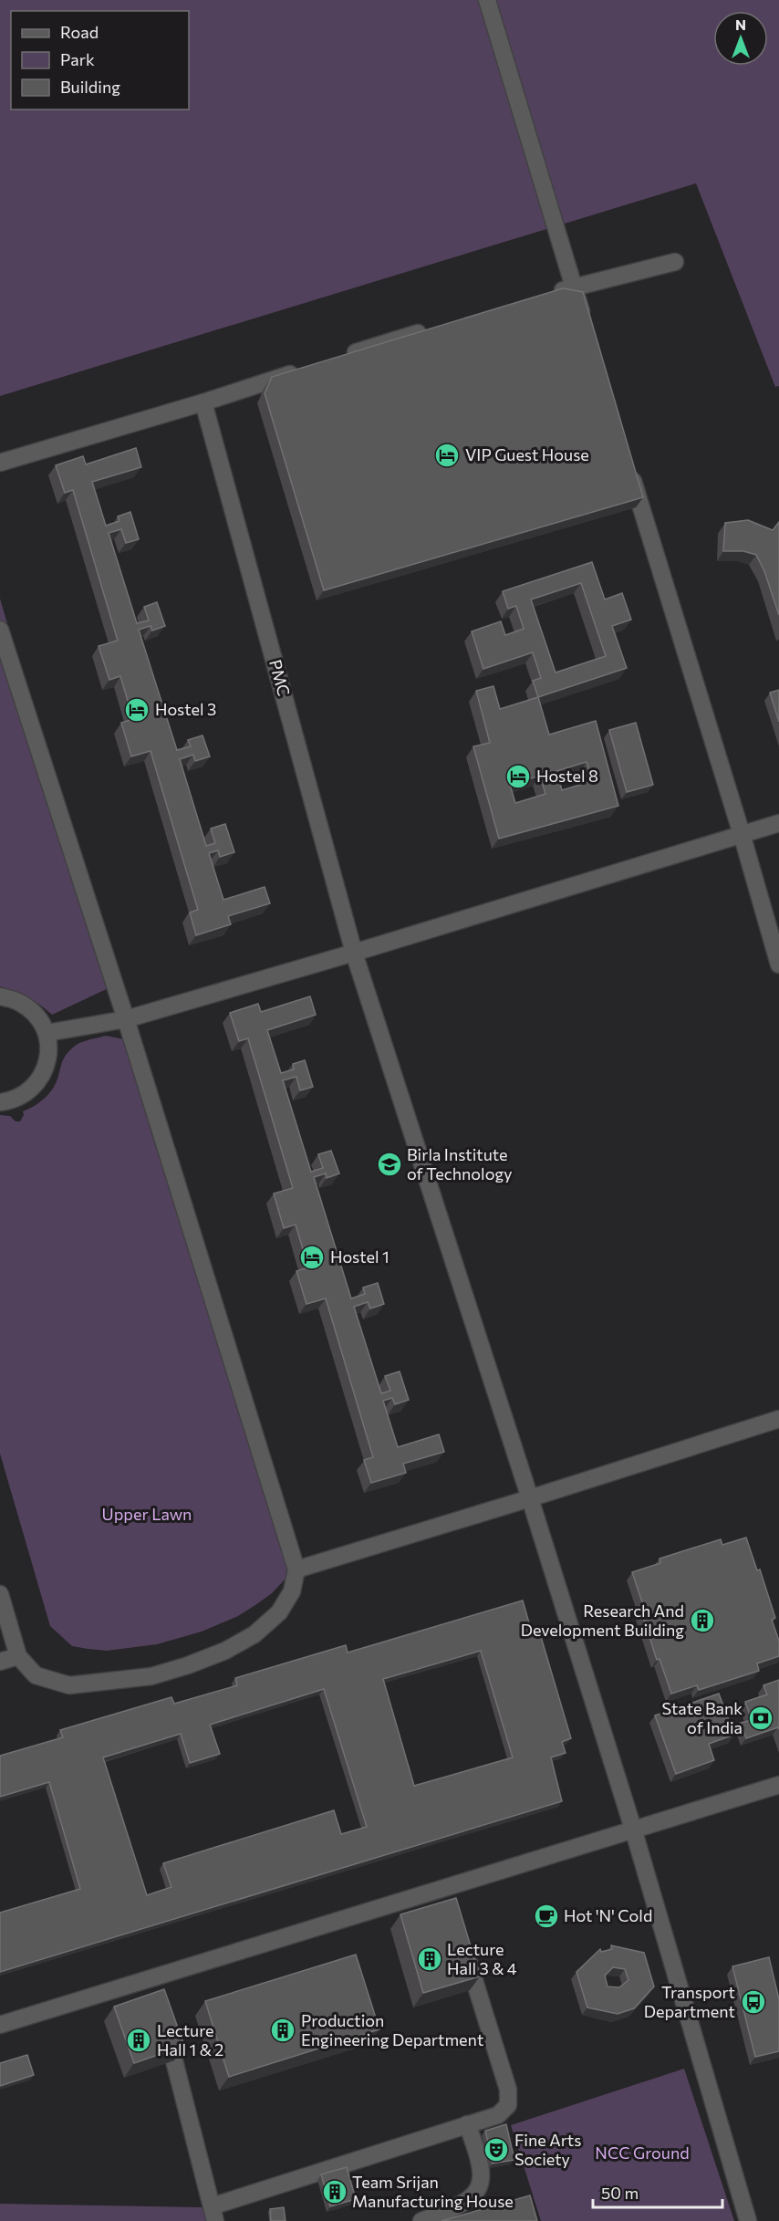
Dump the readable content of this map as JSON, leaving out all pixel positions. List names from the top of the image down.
{
  "streets": {
    "street": ["PMC"]
  },
  "parks": ["Upper Lawn", "NCC Ground"],
  "places": {
    "hotel": [
      "VIP Guest House",
      "Hostel 3",
      "Hostel 8",
      "Hostel 1"
    ],
    "school or university": ["Birla Institute of Technology"],
    "building": [
      "Research And Development Building",
      "Lecture Hall 3 & 4",
      "Production Engineering Department",
      "Lecture Hall 1 & 2",
      "Team Srijan Manufacturing House"
    ],
    "bank": ["State Bank of India"],
    "cafe": ["Hot 'N' Cold"],
    "bus stop": ["Transport Department"],
    "theatre": ["Fine Arts Society"]
  },
  "legend": ["Road", "Park", "Building"],
  "scale_bar": "50 m",
  "north": "top"
}
